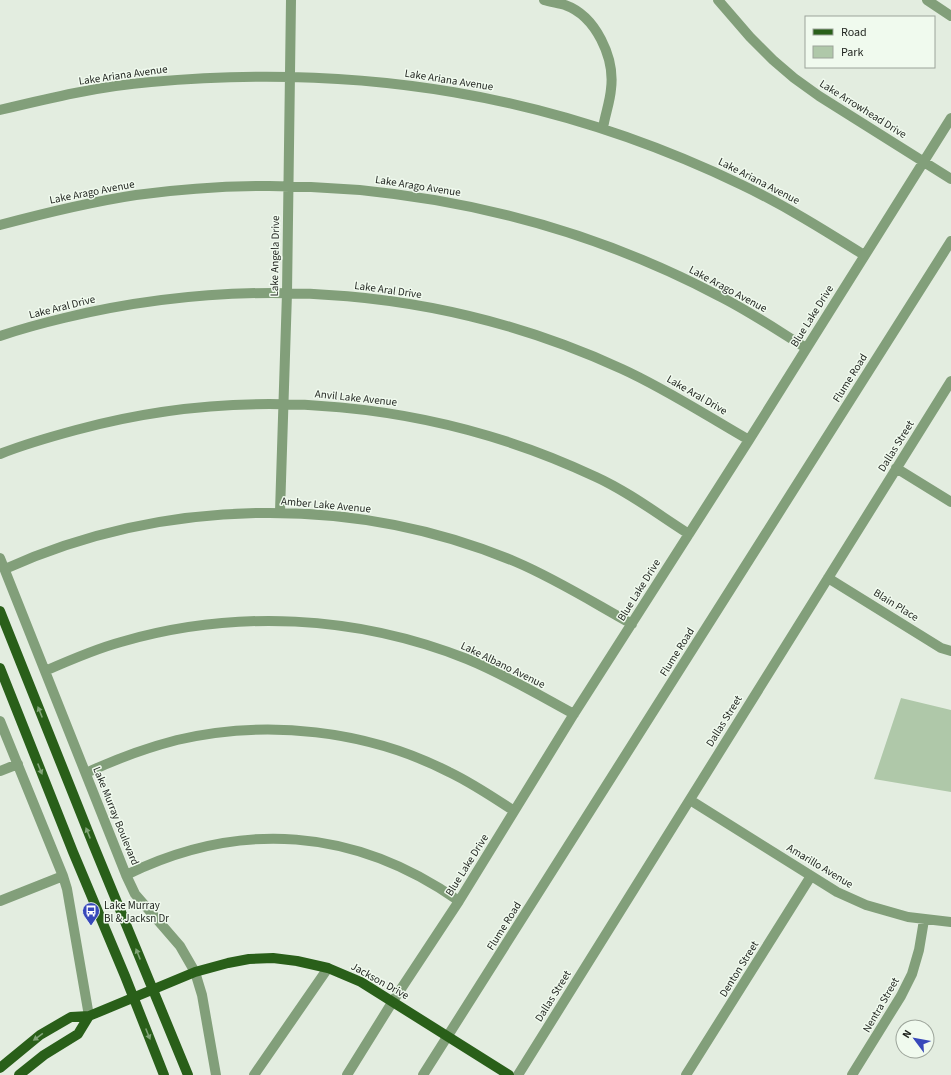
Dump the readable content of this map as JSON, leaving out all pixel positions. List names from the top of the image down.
{
  "streets": {
    "main road": ["Jackson Drive"],
    "street": [
      "Lake Ariana Avenue",
      "Lake Arrowhead Drive",
      "Lake Arago Avenue",
      "Lake Angela Drive",
      "Lake Aral Drive",
      "Blue Lake Drive",
      "Flume Road",
      "Anvil Lake Avenue",
      "Dallas Street",
      "Amber Lake Avenue",
      "Blain Place",
      "Lake Albano Avenue",
      "Lake Murray Boulevard",
      "Amarillo Avenue",
      "Denton Street",
      "Nentra Street"
    ]
  },
  "crossings": [
    ["Lake Ariana Avenue", "Lake Angela Drive"],
    ["Lake Ariana Avenue", "Blue Lake Drive"],
    ["Lake Arrowhead Drive", "Blue Lake Drive"],
    ["Lake Arago Avenue", "Lake Angela Drive"],
    ["Lake Arago Avenue", "Blue Lake Drive"],
    ["Lake Angela Drive", "Lake Aral Drive"],
    ["Lake Angela Drive", "Anvil Lake Avenue"],
    ["Lake Angela Drive", "Amber Lake Avenue"],
    ["Lake Aral Drive", "Blue Lake Drive"],
    ["Blue Lake Drive", "Anvil Lake Avenue"],
    ["Blue Lake Drive", "Amber Lake Avenue"],
    ["Blue Lake Drive", "Lake Albano Avenue"],
    ["Blue Lake Drive", "Jackson Drive"],
    ["Flume Road", "Jackson Drive"],
    ["Dallas Street", "Blain Place"],
    ["Dallas Street", "Amarillo Avenue"],
    ["Amber Lake Avenue", "Lake Murray Boulevard"],
    ["Lake Albano Avenue", "Lake Murray Boulevard"],
    ["Lake Murray Boulevard", "Jackson Drive"],
    ["Amarillo Avenue", "Denton Street"],
    ["Amarillo Avenue", "Nentra Street"]
  ],
  "places": {
    "bus stop": ["Lake Murray Bl & Jacksn Dr"]
  },
  "legend": ["Road", "Park"],
  "north": "top left"
}
